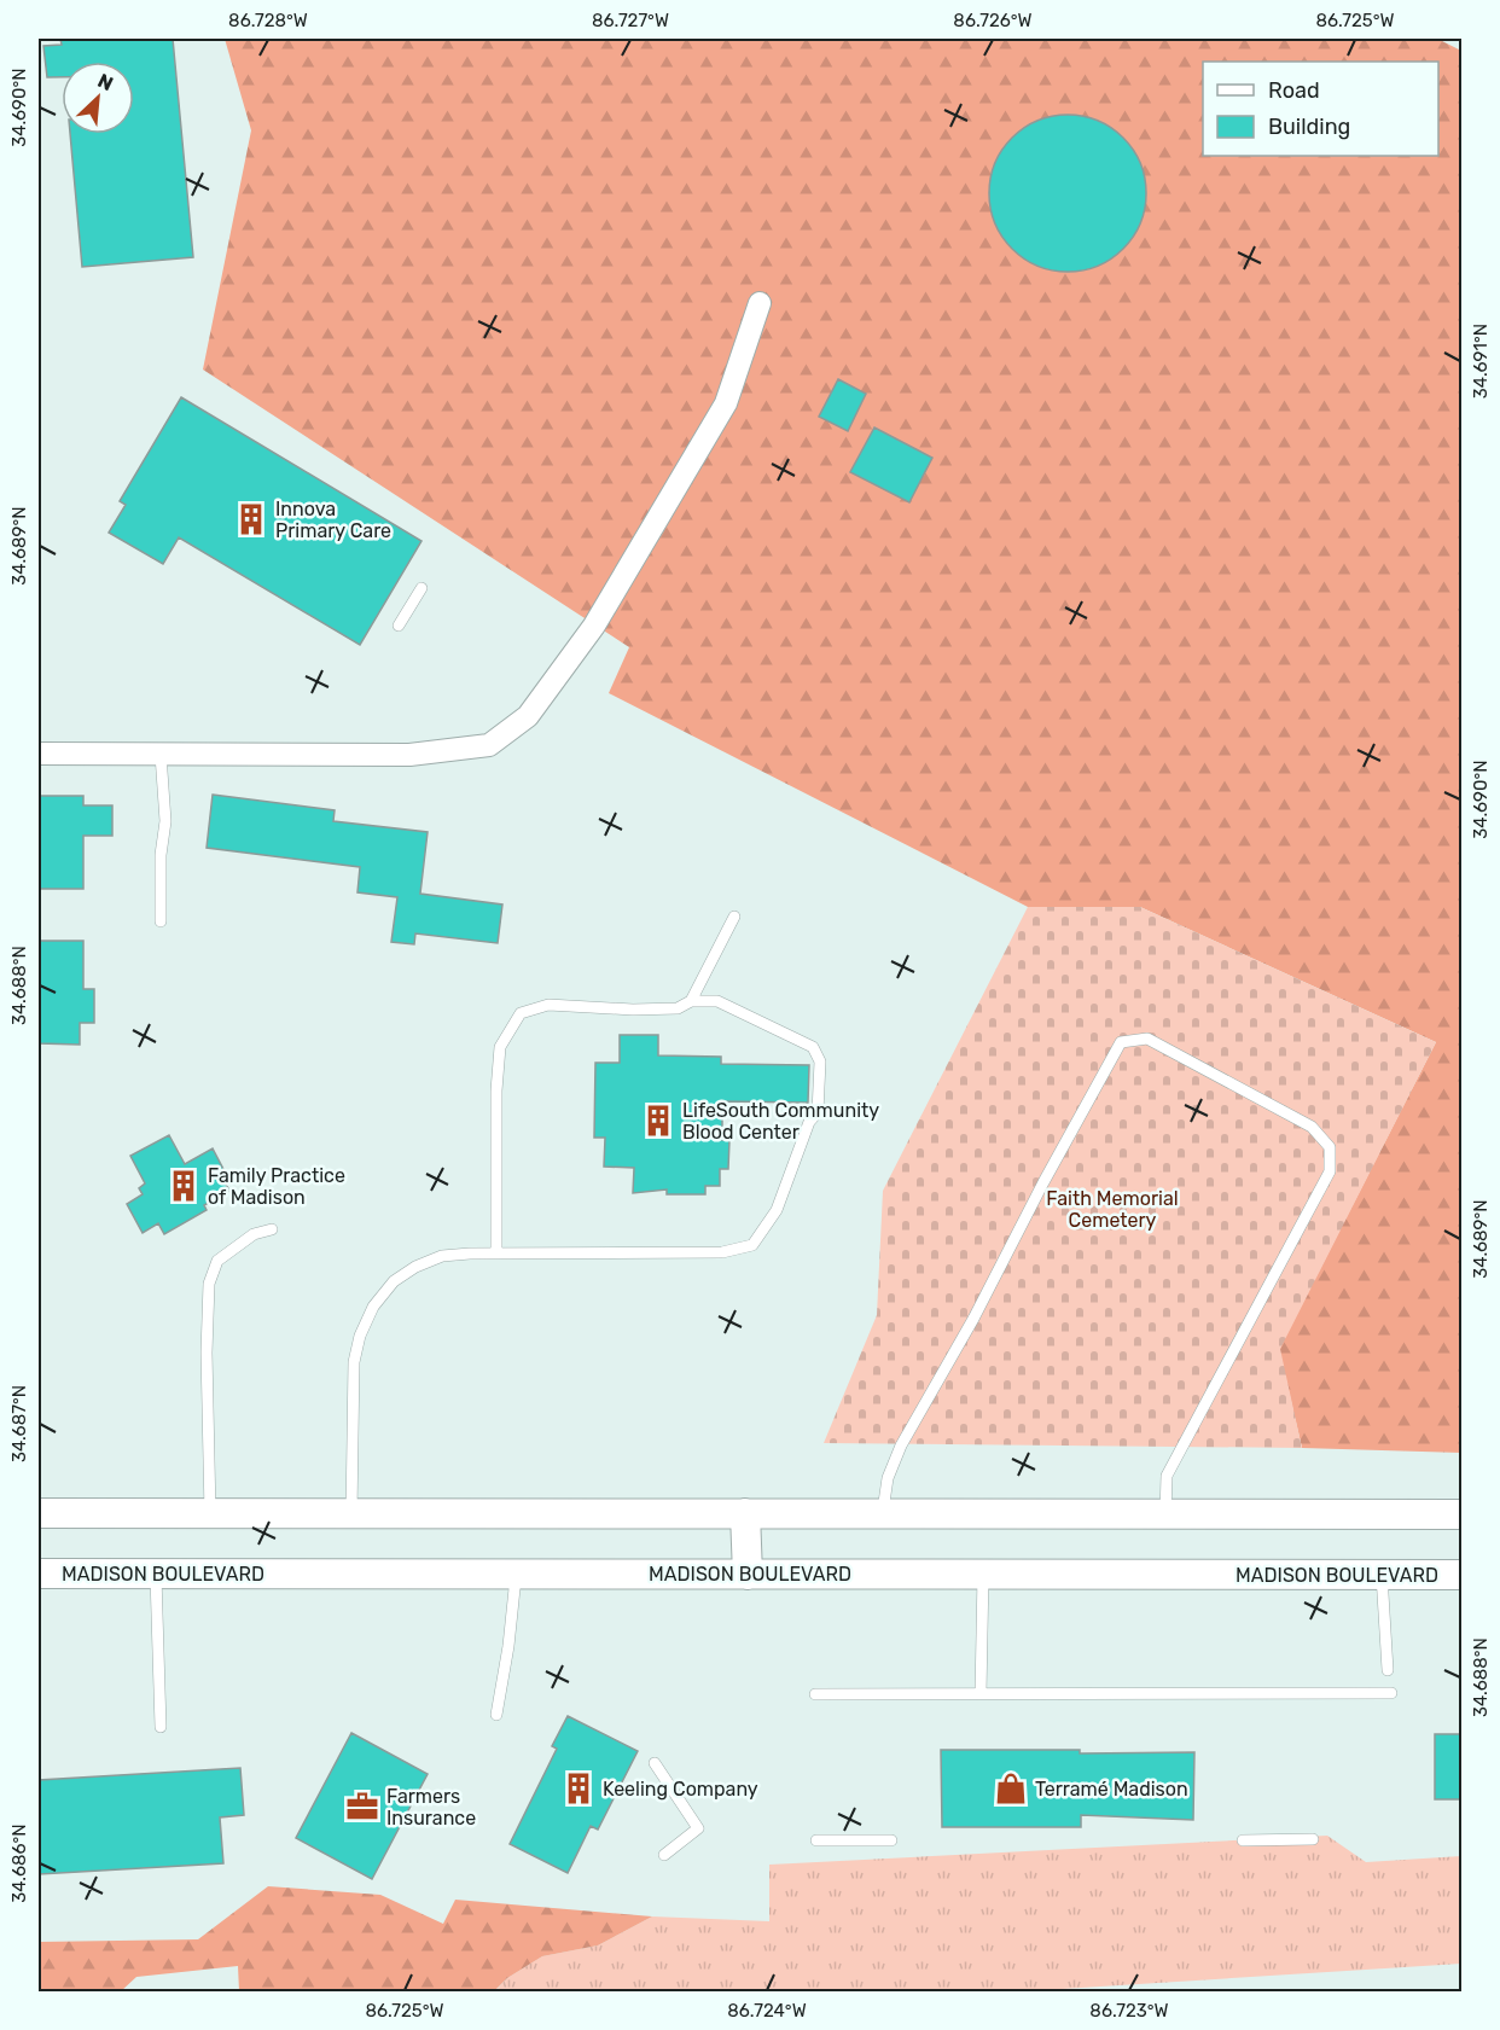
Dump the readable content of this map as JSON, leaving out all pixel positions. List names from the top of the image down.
{
  "streets": {
    "main road": ["MADISON BOULEVARD"]
  },
  "parks": ["Faith Memorial Cemetery"],
  "places": {
    "building": [
      "Innova Primary Care",
      "LifeSouth Community Blood Center",
      "Family Practice of Madison",
      "Keeling Company"
    ],
    "shop": ["Terramé Madison"],
    "office": ["Farmers Insurance"]
  },
  "legend": ["Road", "Building"],
  "north": "top right",
  "coordinates": [
    "86.728°W",
    "86.727°W",
    "86.726°W",
    "86.725°W",
    "34.690°N",
    "34.691°N",
    "34.689°N",
    "34.688°N",
    "34.687°N",
    "34.686°N",
    "86.724°W",
    "86.723°W"
  ]
}
